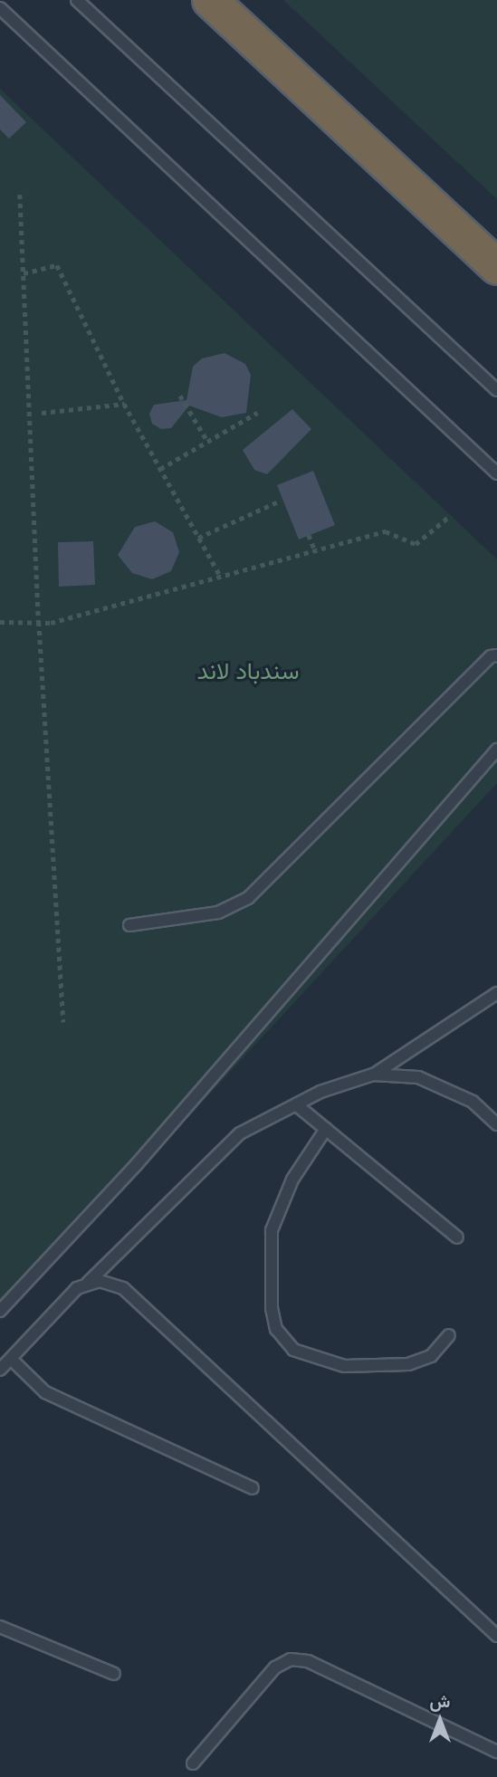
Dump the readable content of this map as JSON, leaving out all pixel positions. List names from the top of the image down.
{
  "parks": ["سندباد لاند"],
  "north": "top"
}
